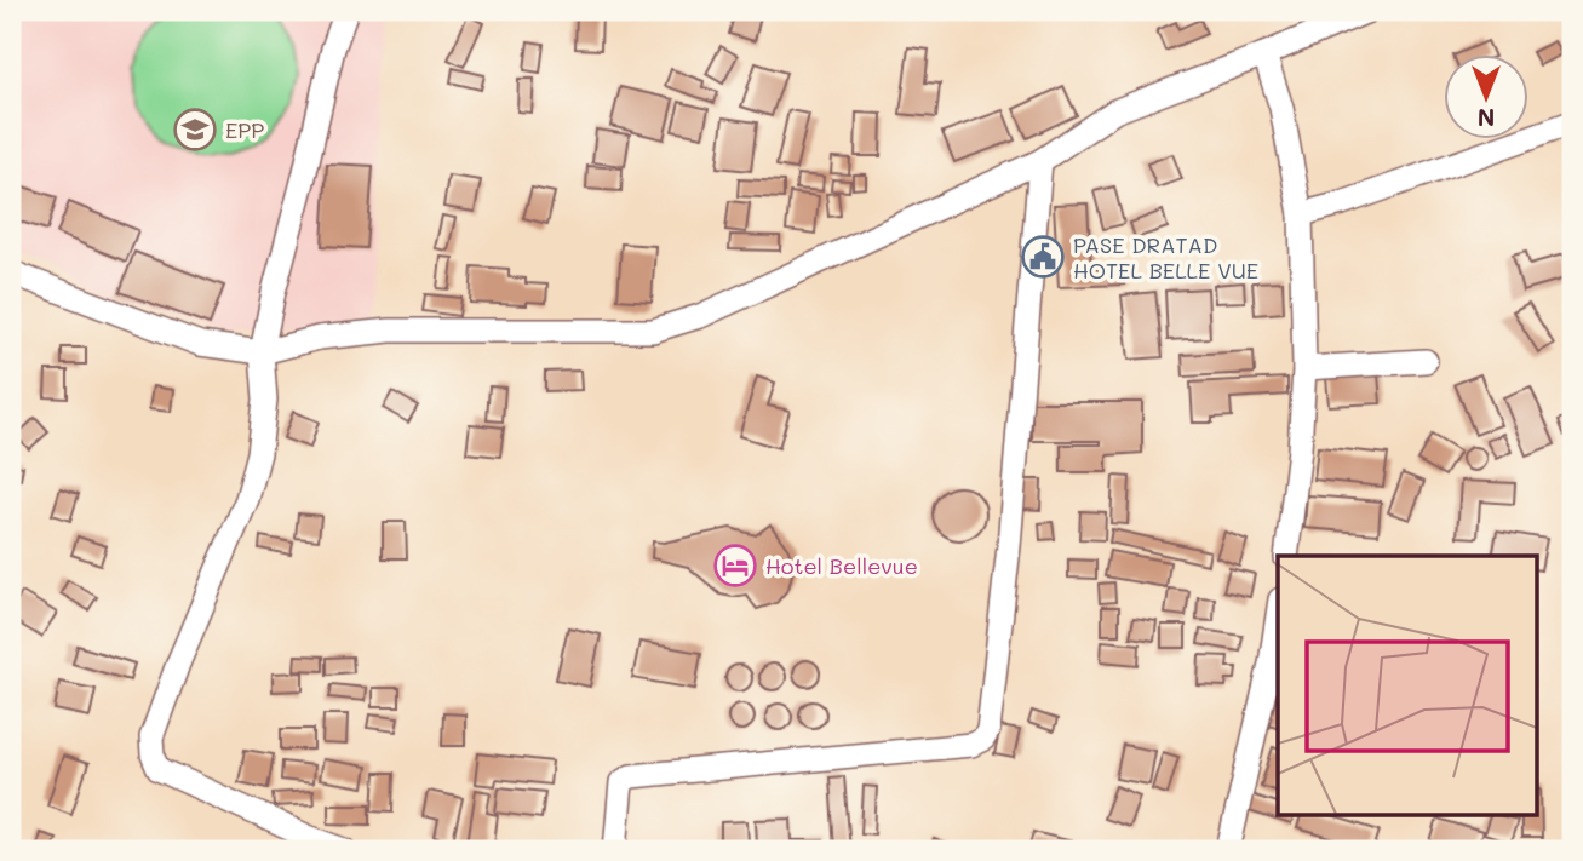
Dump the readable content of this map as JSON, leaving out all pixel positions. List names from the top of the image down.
{
  "places": {
    "school or university": ["EPP"],
    "public building": ["PASE DRATAD HOTEL BELLE VUE"],
    "hotel": ["Hotel Bellevue"]
  },
  "north": "bottom"
}
